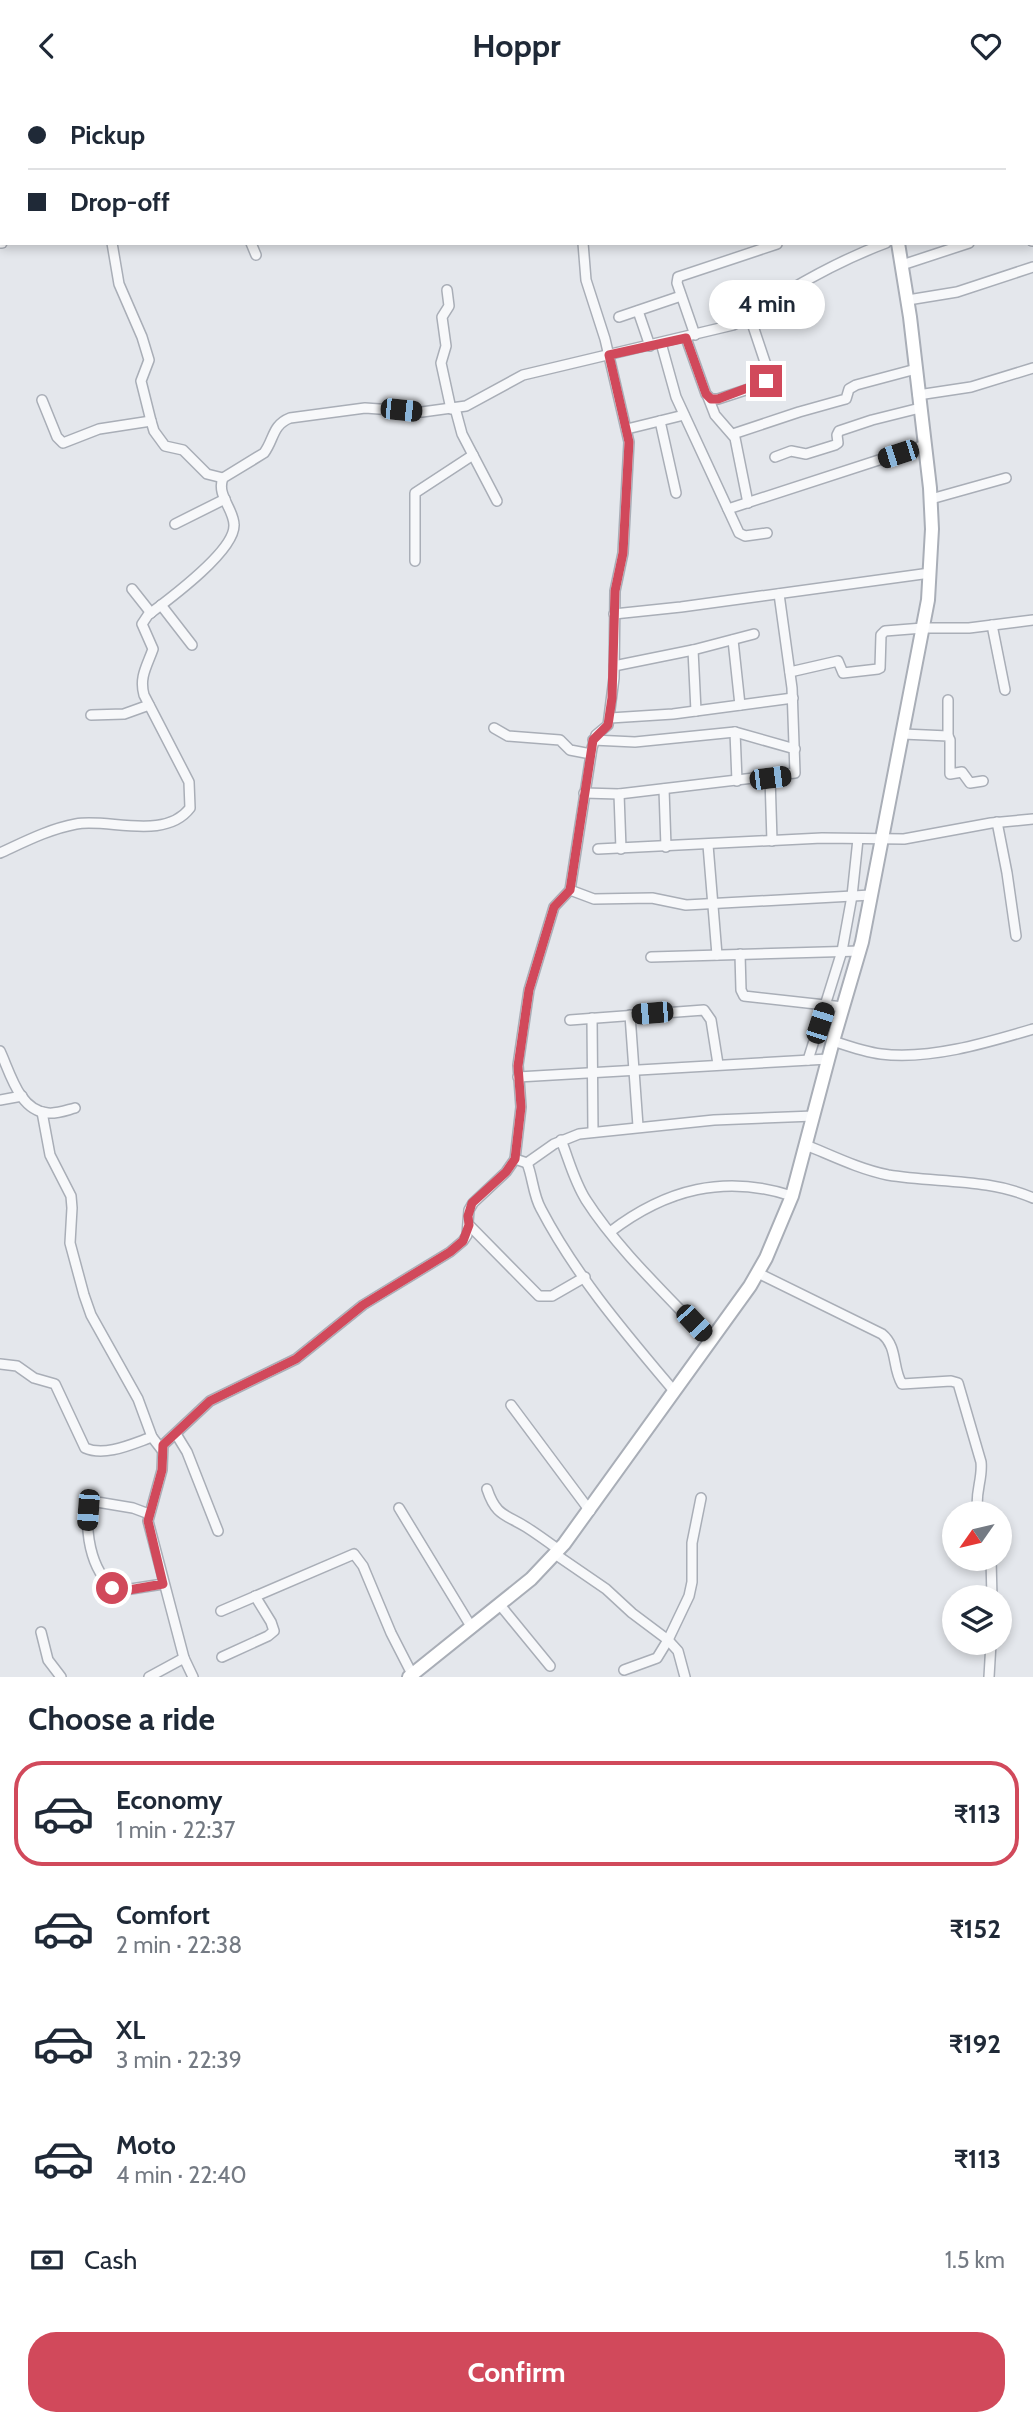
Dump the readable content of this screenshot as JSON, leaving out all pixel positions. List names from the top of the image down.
{
  "north": "bottom left",
  "page": {
    "header": "Hoppr",
    "banner": ["Pickup", "Drop-off"],
    "bubble": "4 min",
    "heading": "Choose a ride",
    "list": [
      {
        "name": "Economy",
        "note": "1 min · 22:37",
        "value": "₹113"
      },
      {
        "name": "Comfort",
        "note": "2 min · 22:38",
        "value": "₹152"
      },
      {
        "name": "XL",
        "note": "3 min · 22:39",
        "value": "₹192"
      },
      {
        "name": "Moto",
        "note": "4 min · 22:40",
        "value": "₹113"
      }
    ],
    "pay": ["Cash", "1.5 km"],
    "buttons": "Confirm"
  }
}
